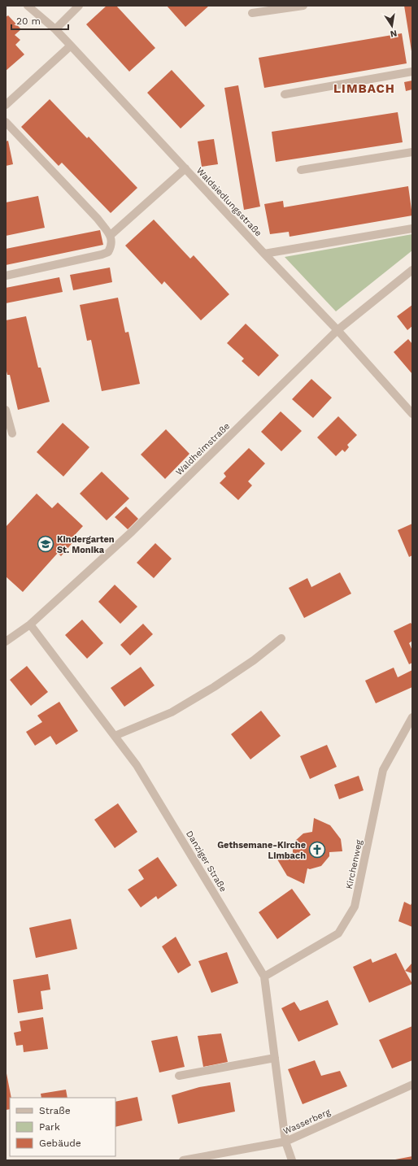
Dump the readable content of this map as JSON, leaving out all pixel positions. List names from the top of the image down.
{
  "streets": {
    "street": [
      "Waldsiedlungsstraße",
      "Waldheimstraße",
      "Danziger Straße",
      "Kirchenweg",
      "Wasserberg"
    ]
  },
  "crossings": [
    ["Waldsiedlungsstraße", "Waldheimstraße"],
    ["Waldheimstraße", "Danziger Straße"],
    ["Danziger Straße", "Kirchenweg"],
    ["Danziger Straße", "Wasserberg"]
  ],
  "districts": ["LIMBACH"],
  "places": {
    "school or university": ["Kindergarten St. Monika"],
    "church": ["Gethsemane-Kirche Limbach"]
  },
  "legend": ["Straße", "Park", "Gebäude"],
  "scale_bar": "20 m",
  "north": "bottom"
}
